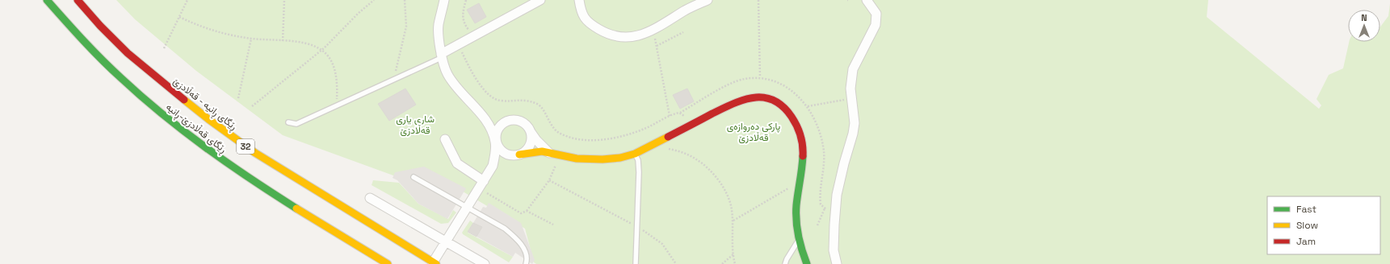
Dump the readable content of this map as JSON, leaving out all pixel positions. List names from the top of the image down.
{
  "streets": {
    "main road": ["ڕێگای ڕانیە - قەڵادزێ", "ڕێگای قەڵادزێ-ڕانیە", "32"]
  },
  "parks": ["شاری یاری قەڵادزێ", "پارکی دەروازەی قەڵادزێ"],
  "legend": ["Fast", "Slow", "Jam"],
  "north": "top"
}
